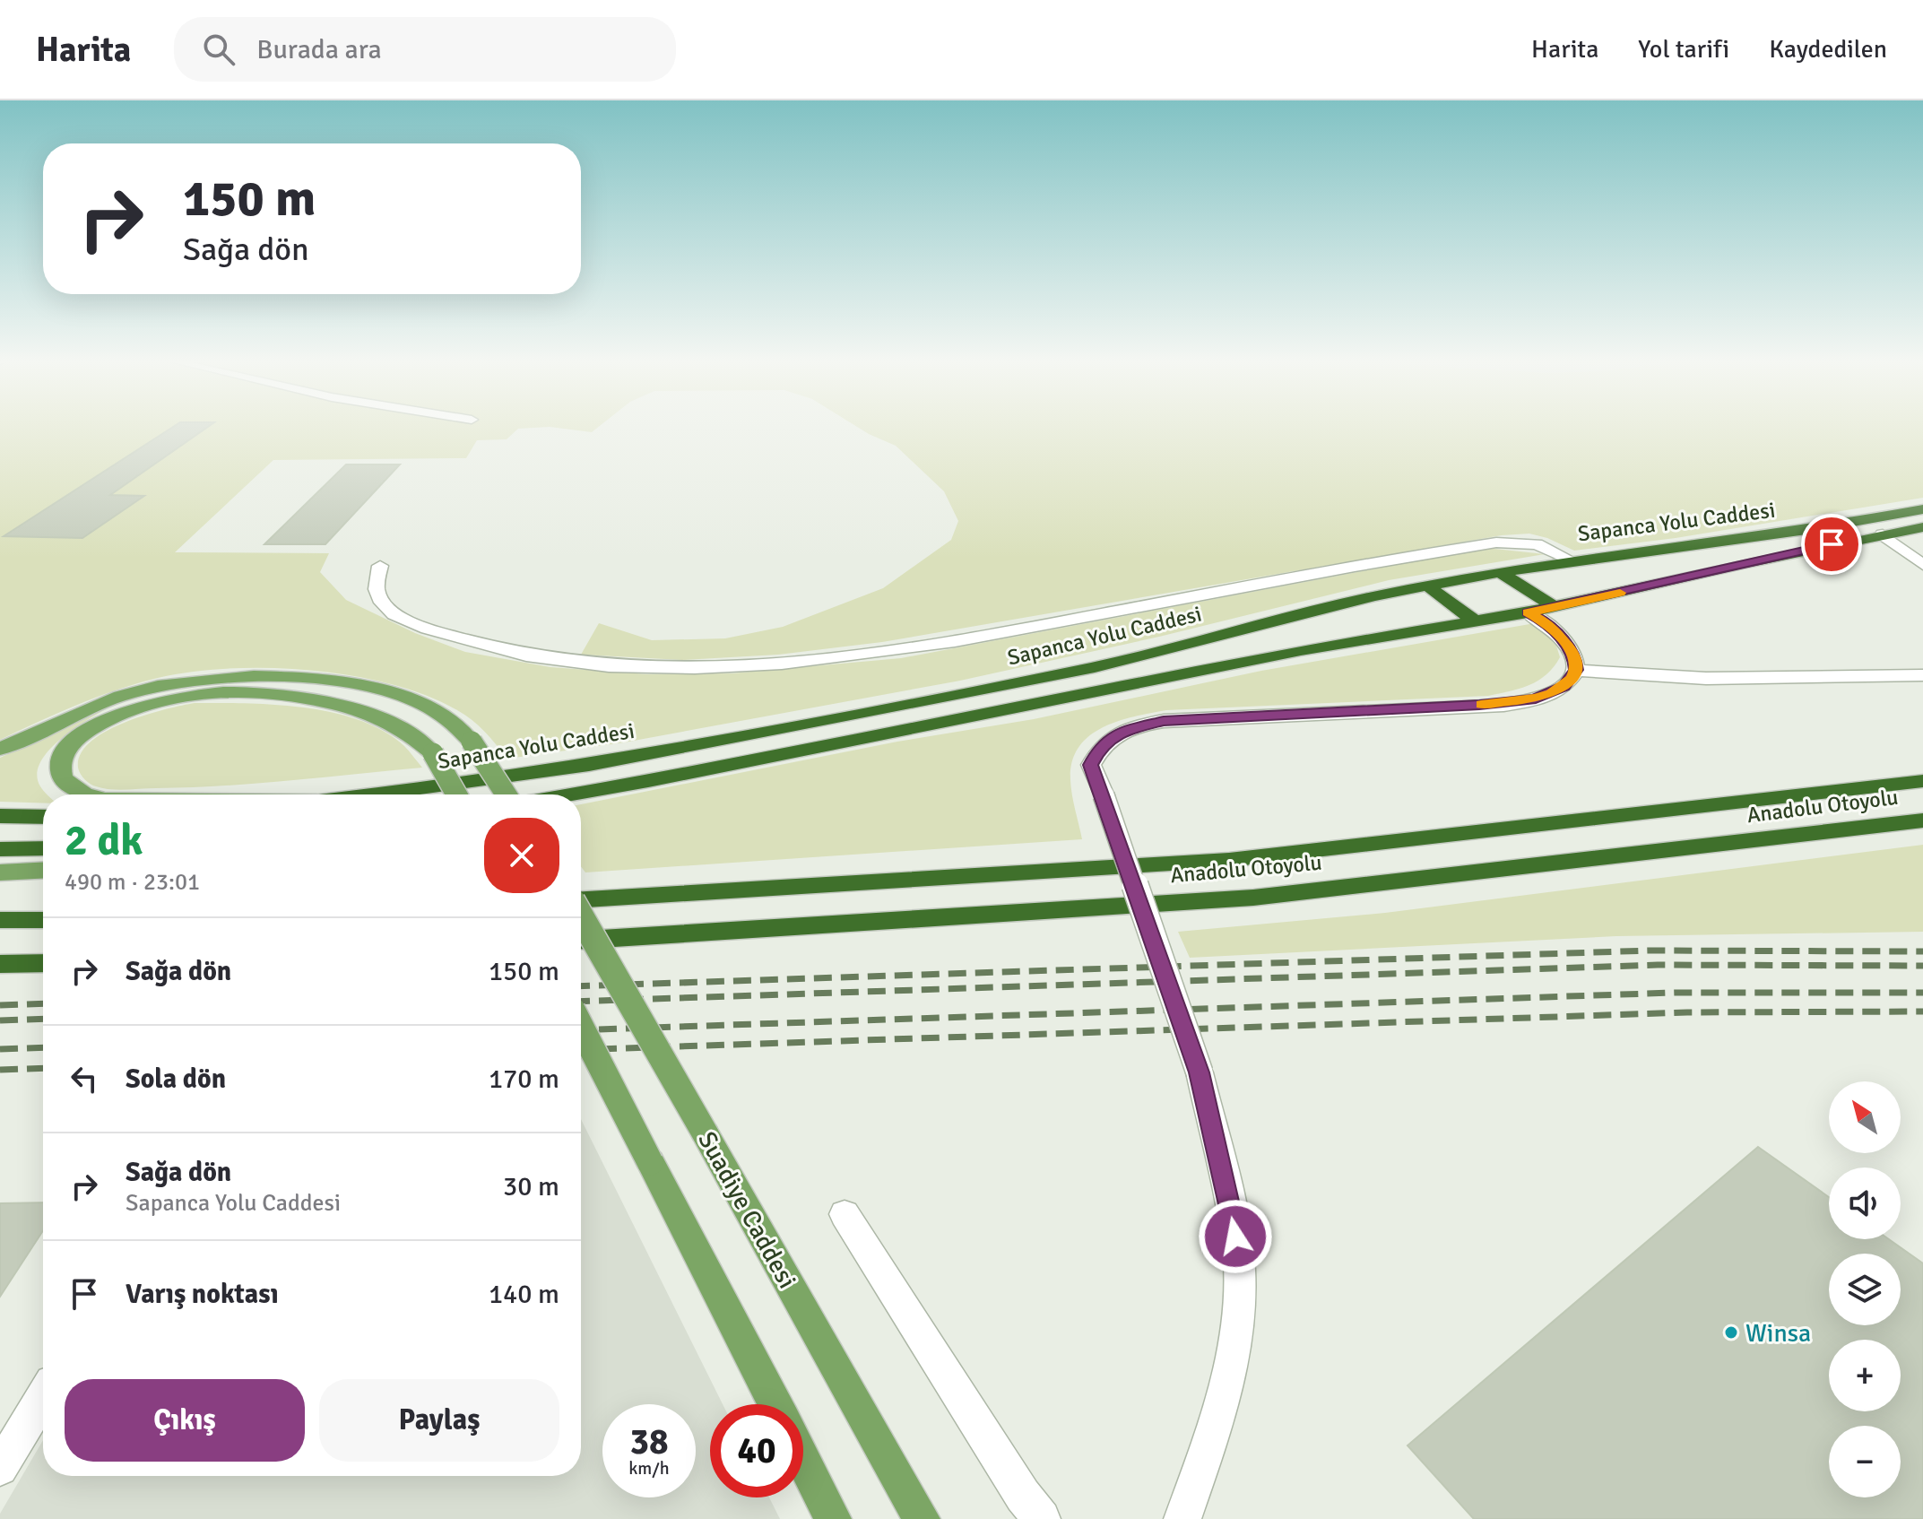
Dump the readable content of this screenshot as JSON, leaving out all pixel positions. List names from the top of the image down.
{
  "streets": {
    "highway": ["Sapanca Yolu Caddesi", "Anadolu Otoyolu"],
    "main road": ["Suadiye Caddesi"]
  },
  "places": ["Winsa"],
  "north": "top left",
  "page": {
    "header": "Harita",
    "search": "Burada ara",
    "nav": ["Harita", "Yol tarifi", "Kaydedilen"],
    "turn": ["150 m", "Sağa dön"],
    "heading": ["2 dk", "490 m · 23:01"],
    "list": [
      {
        "name": "Sağa dön",
        "value": "150 m"
      },
      {
        "name": "Sola dön",
        "value": "170 m"
      },
      {
        "name": "Sağa dön",
        "note": "Sapanca Yolu Caddesi",
        "value": "30 m"
      },
      {
        "name": "Varış noktası",
        "value": "140 m"
      }
    ],
    "map_buttons": ["+", "−"],
    "buttons": ["Çıkış", "Paylaş"],
    "speed": "38 km/h",
    "limit": "40"
  }
}
